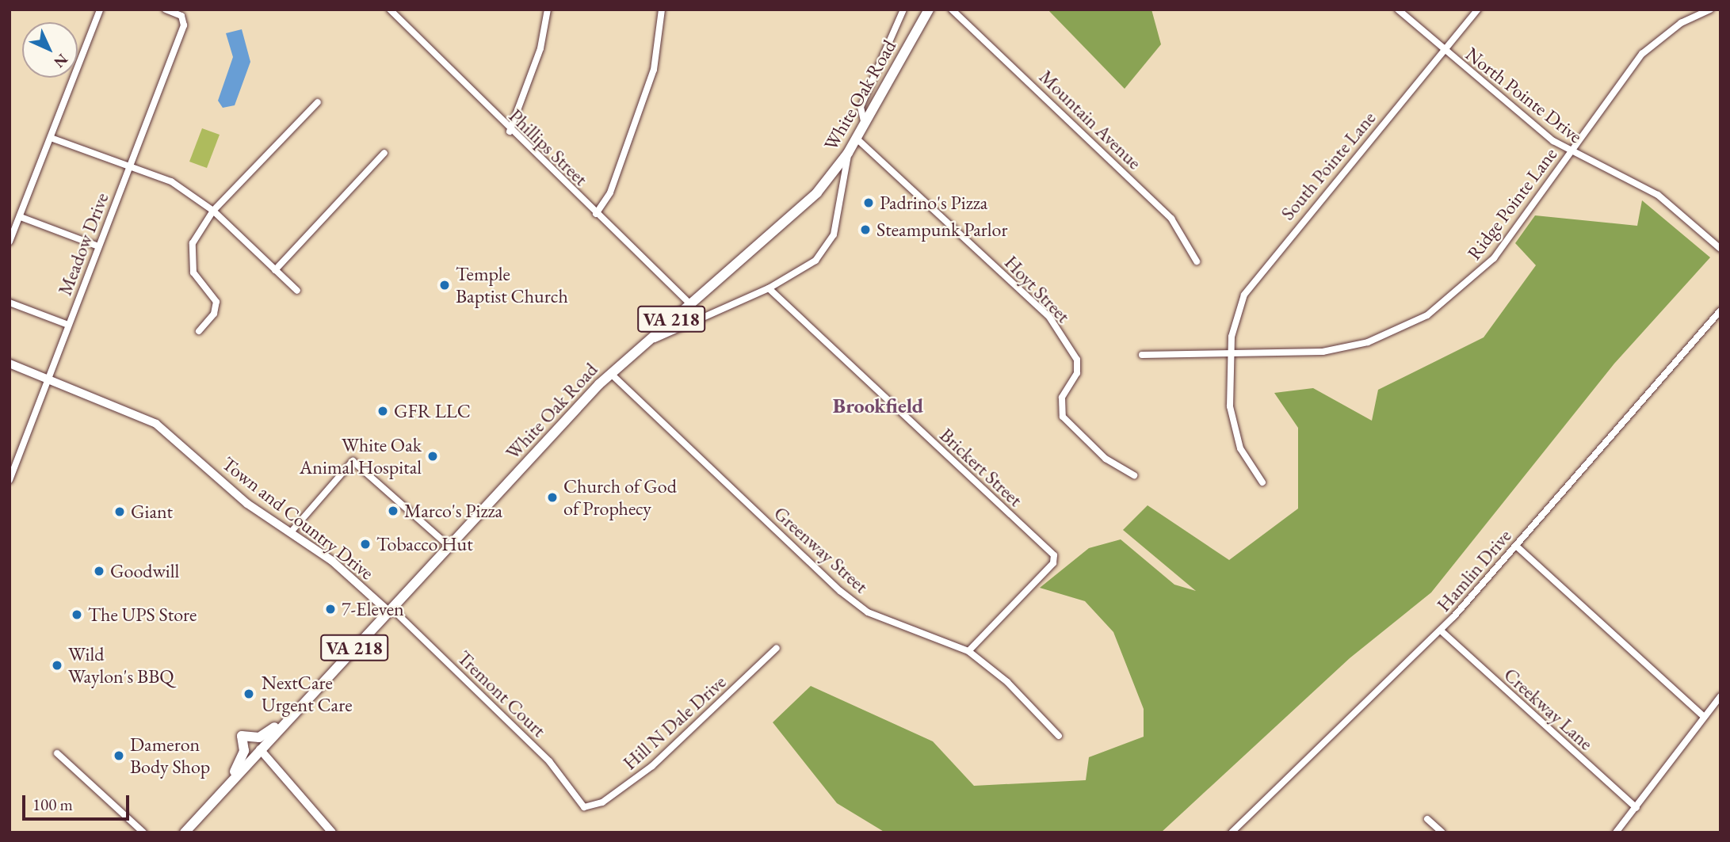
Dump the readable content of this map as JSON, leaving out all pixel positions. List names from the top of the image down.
{
  "streets": {
    "main road": ["White Oak Road", "VA 218"],
    "street": [
      "North Pointe Drive",
      "Mountain Avenue",
      "Phillips Street",
      "South Pointe Lane",
      "Ridge Pointe Lane",
      "Meadow Drive",
      "Hoyt Street",
      "Brickert Street",
      "Town and Country Drive",
      "Greenway Street",
      "Hamlin Drive",
      "Tremont Court",
      "Creekway Lane",
      "Hill N Dale Drive"
    ]
  },
  "crossings": [
    ["White Oak Road", "Phillips Street"],
    ["White Oak Road", "Hoyt Street"],
    ["White Oak Road", "Town and Country Drive"],
    ["White Oak Road", "Greenway Street"],
    ["White Oak Road", "Tremont Court"],
    ["North Pointe Drive", "South Pointe Lane"],
    ["North Pointe Drive", "Ridge Pointe Lane"],
    ["South Pointe Lane", "Ridge Pointe Lane"],
    ["Meadow Drive", "Town and Country Drive"],
    ["Brickert Street", "Greenway Street"],
    ["Town and Country Drive", "Tremont Court"],
    ["Hamlin Drive", "Creekway Lane"],
    ["Tremont Court", "Hill N Dale Drive"]
  ],
  "districts": ["Brookfield"],
  "places": [
    "Padrino's Pizza",
    "Steampunk Parlor",
    "Temple Baptist Church",
    "GFR LLC",
    "White Oak Animal Hospital",
    "Church of God of Prophecy",
    "Marco's Pizza",
    "Giant",
    "Tobacco Hut",
    "Goodwill",
    "7-Eleven",
    "The UPS Store",
    "Wild Waylon's BBQ",
    "NextCare Urgent Care",
    "Dameron Body Shop"
  ],
  "scale_bar": "100 m",
  "north": "bottom right"
}
